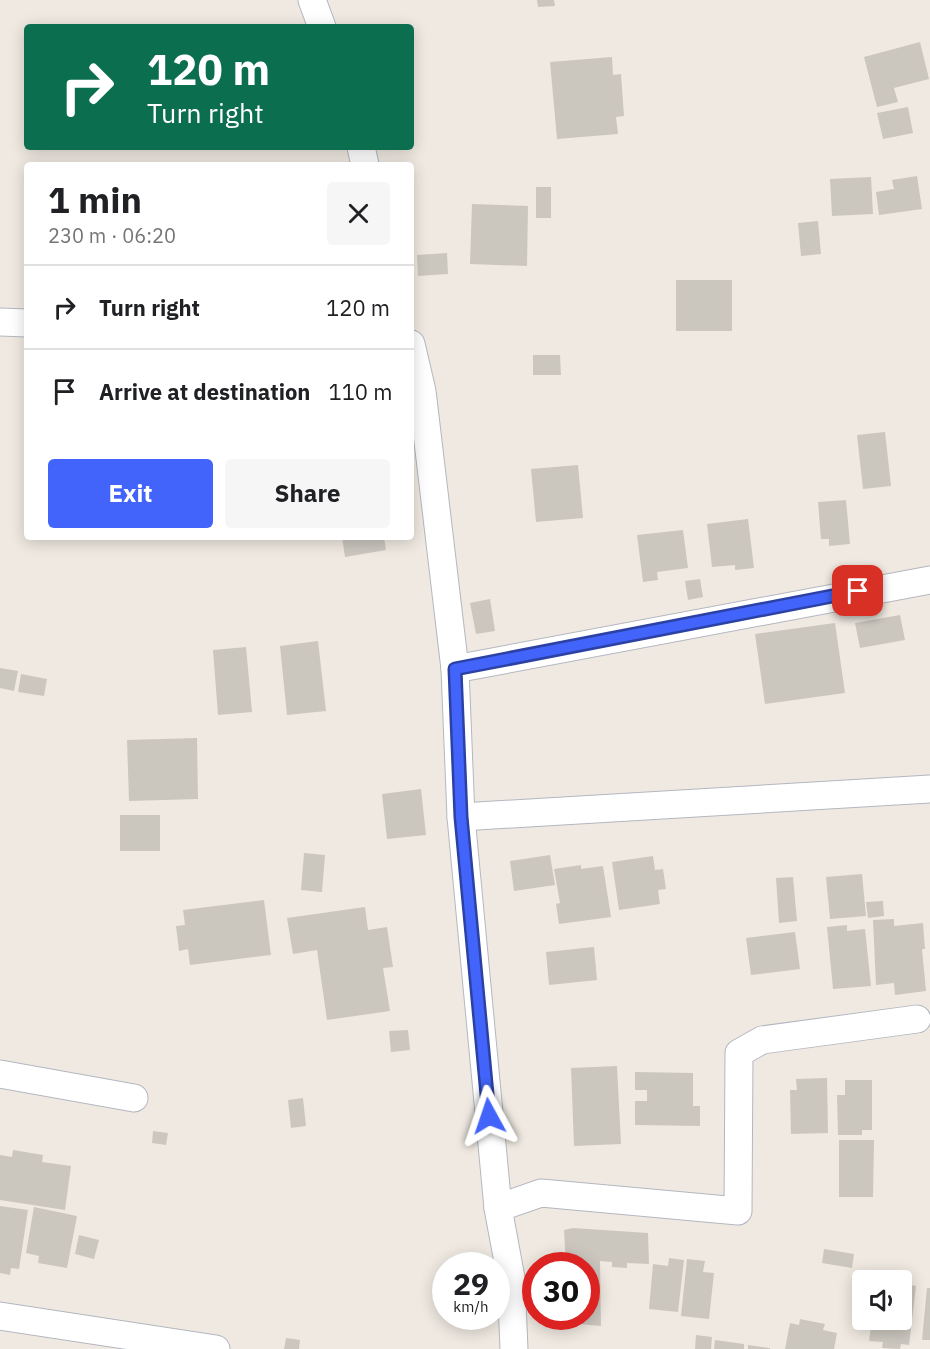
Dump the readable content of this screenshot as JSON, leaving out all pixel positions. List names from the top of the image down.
{
  "page": {
    "turn": ["120 m", "Turn right"],
    "heading": ["1 min", "230 m · 06:20"],
    "list": [
      {
        "name": "Turn right",
        "value": "120 m"
      },
      {
        "name": "Arrive at destination",
        "value": "110 m"
      }
    ],
    "buttons": ["Exit", "Share"],
    "speed": "29 km/h",
    "limit": "30"
  }
}
